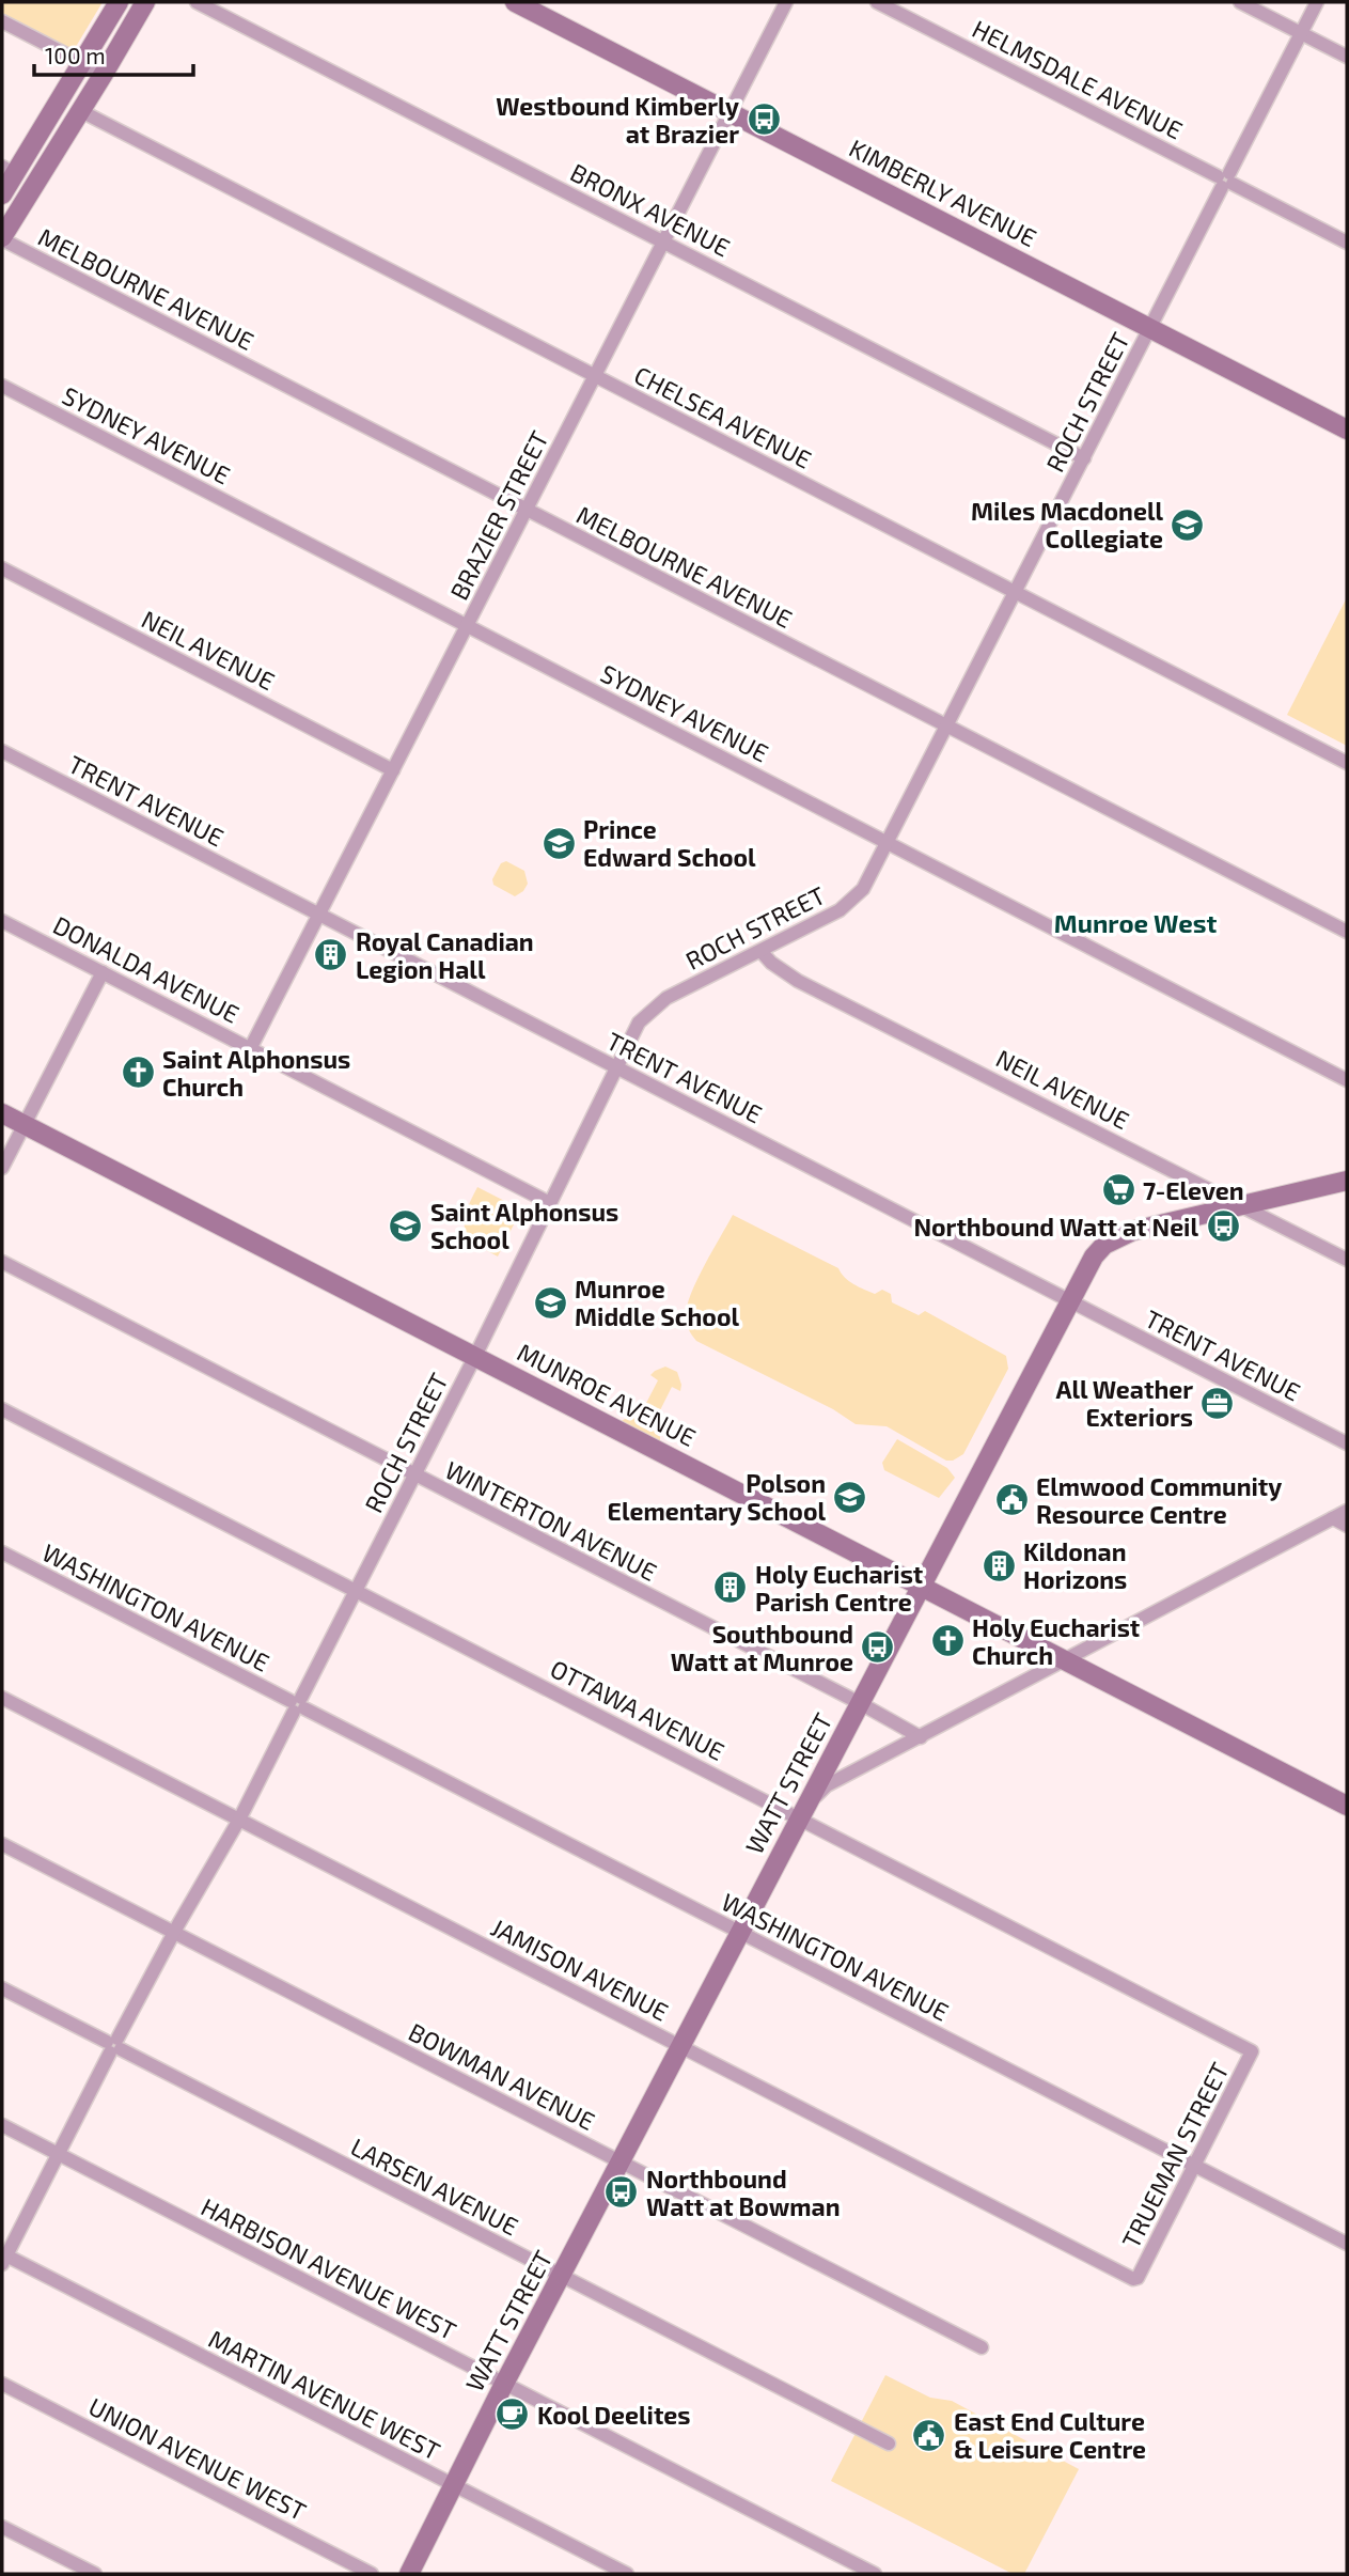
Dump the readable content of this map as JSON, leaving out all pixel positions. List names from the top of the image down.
{
  "streets": {
    "street": [
      "HELMSDALE AVENUE",
      "KIMBERLY AVENUE",
      "BRONX AVENUE",
      "MELBOURNE AVENUE",
      "ROCH STREET",
      "CHELSEA AVENUE",
      "SYDNEY AVENUE",
      "BRAZIER STREET",
      "NEIL AVENUE",
      "TRENT AVENUE",
      "DONALDA AVENUE",
      "MUNROE AVENUE",
      "WINTERTON AVENUE",
      "WASHINGTON AVENUE",
      "OTTAWA AVENUE",
      "WATT STREET",
      "JAMISON AVENUE",
      "BOWMAN AVENUE",
      "TRUEMAN STREET",
      "LARSEN AVENUE",
      "HARBISON AVENUE WEST",
      "MARTIN AVENUE WEST",
      "UNION AVENUE WEST"
    ]
  },
  "crossings": [
    ["HELMSDALE AVENUE", "ROCH STREET"],
    ["KIMBERLY AVENUE", "ROCH STREET"],
    ["KIMBERLY AVENUE", "BRAZIER STREET"],
    ["BRONX AVENUE", "ROCH STREET"],
    ["BRONX AVENUE", "BRAZIER STREET"],
    ["MELBOURNE AVENUE", "ROCH STREET"],
    ["MELBOURNE AVENUE", "BRAZIER STREET"],
    ["ROCH STREET", "CHELSEA AVENUE"],
    ["ROCH STREET", "SYDNEY AVENUE"],
    ["ROCH STREET", "NEIL AVENUE"],
    ["ROCH STREET", "TRENT AVENUE"],
    ["ROCH STREET", "DONALDA AVENUE"],
    ["ROCH STREET", "MUNROE AVENUE"],
    ["ROCH STREET", "WINTERTON AVENUE"],
    ["ROCH STREET", "WASHINGTON AVENUE"],
    ["ROCH STREET", "OTTAWA AVENUE"],
    ["ROCH STREET", "JAMISON AVENUE"],
    ["ROCH STREET", "BOWMAN AVENUE"],
    ["ROCH STREET", "LARSEN AVENUE"],
    ["ROCH STREET", "HARBISON AVENUE WEST"],
    ["ROCH STREET", "MARTIN AVENUE WEST"],
    ["CHELSEA AVENUE", "BRAZIER STREET"],
    ["SYDNEY AVENUE", "BRAZIER STREET"],
    ["BRAZIER STREET", "NEIL AVENUE"],
    ["BRAZIER STREET", "TRENT AVENUE"],
    ["BRAZIER STREET", "DONALDA AVENUE"],
    ["NEIL AVENUE", "WATT STREET"],
    ["TRENT AVENUE", "WATT STREET"],
    ["MUNROE AVENUE", "WATT STREET"],
    ["WINTERTON AVENUE", "WATT STREET"],
    ["WASHINGTON AVENUE", "WATT STREET"],
    ["WASHINGTON AVENUE", "TRUEMAN STREET"],
    ["OTTAWA AVENUE", "WATT STREET"],
    ["OTTAWA AVENUE", "TRUEMAN STREET"],
    ["WATT STREET", "JAMISON AVENUE"],
    ["WATT STREET", "BOWMAN AVENUE"],
    ["WATT STREET", "LARSEN AVENUE"],
    ["WATT STREET", "HARBISON AVENUE WEST"],
    ["WATT STREET", "MARTIN AVENUE WEST"],
    ["JAMISON AVENUE", "TRUEMAN STREET"]
  ],
  "districts": ["Munroe West"],
  "places": {
    "bus stop": [
      "Westbound Kimberly at Brazier",
      "Northbound Watt at Neil",
      "Southbound Watt at Munroe",
      "Northbound Watt at Bowman"
    ],
    "school or university": [
      "Miles Macdonell Collegiate",
      "Prince Edward School",
      "Saint Alphonsus School",
      "Munroe Middle School",
      "Polson Elementary School"
    ],
    "building": ["Royal Canadian Legion Hall", "Kildonan Horizons", "Holy Eucharist Parish Centre"],
    "church": ["Saint Alphonsus Church", "Holy Eucharist Church"],
    "supermarket": ["7-Eleven"],
    "office": ["All Weather Exteriors"],
    "public building": ["Elmwood Community Resource Centre", "East End Culture & Leisure Centre"],
    "cafe": ["Kool Deelites"]
  },
  "scale_bar": "100 m"
}
